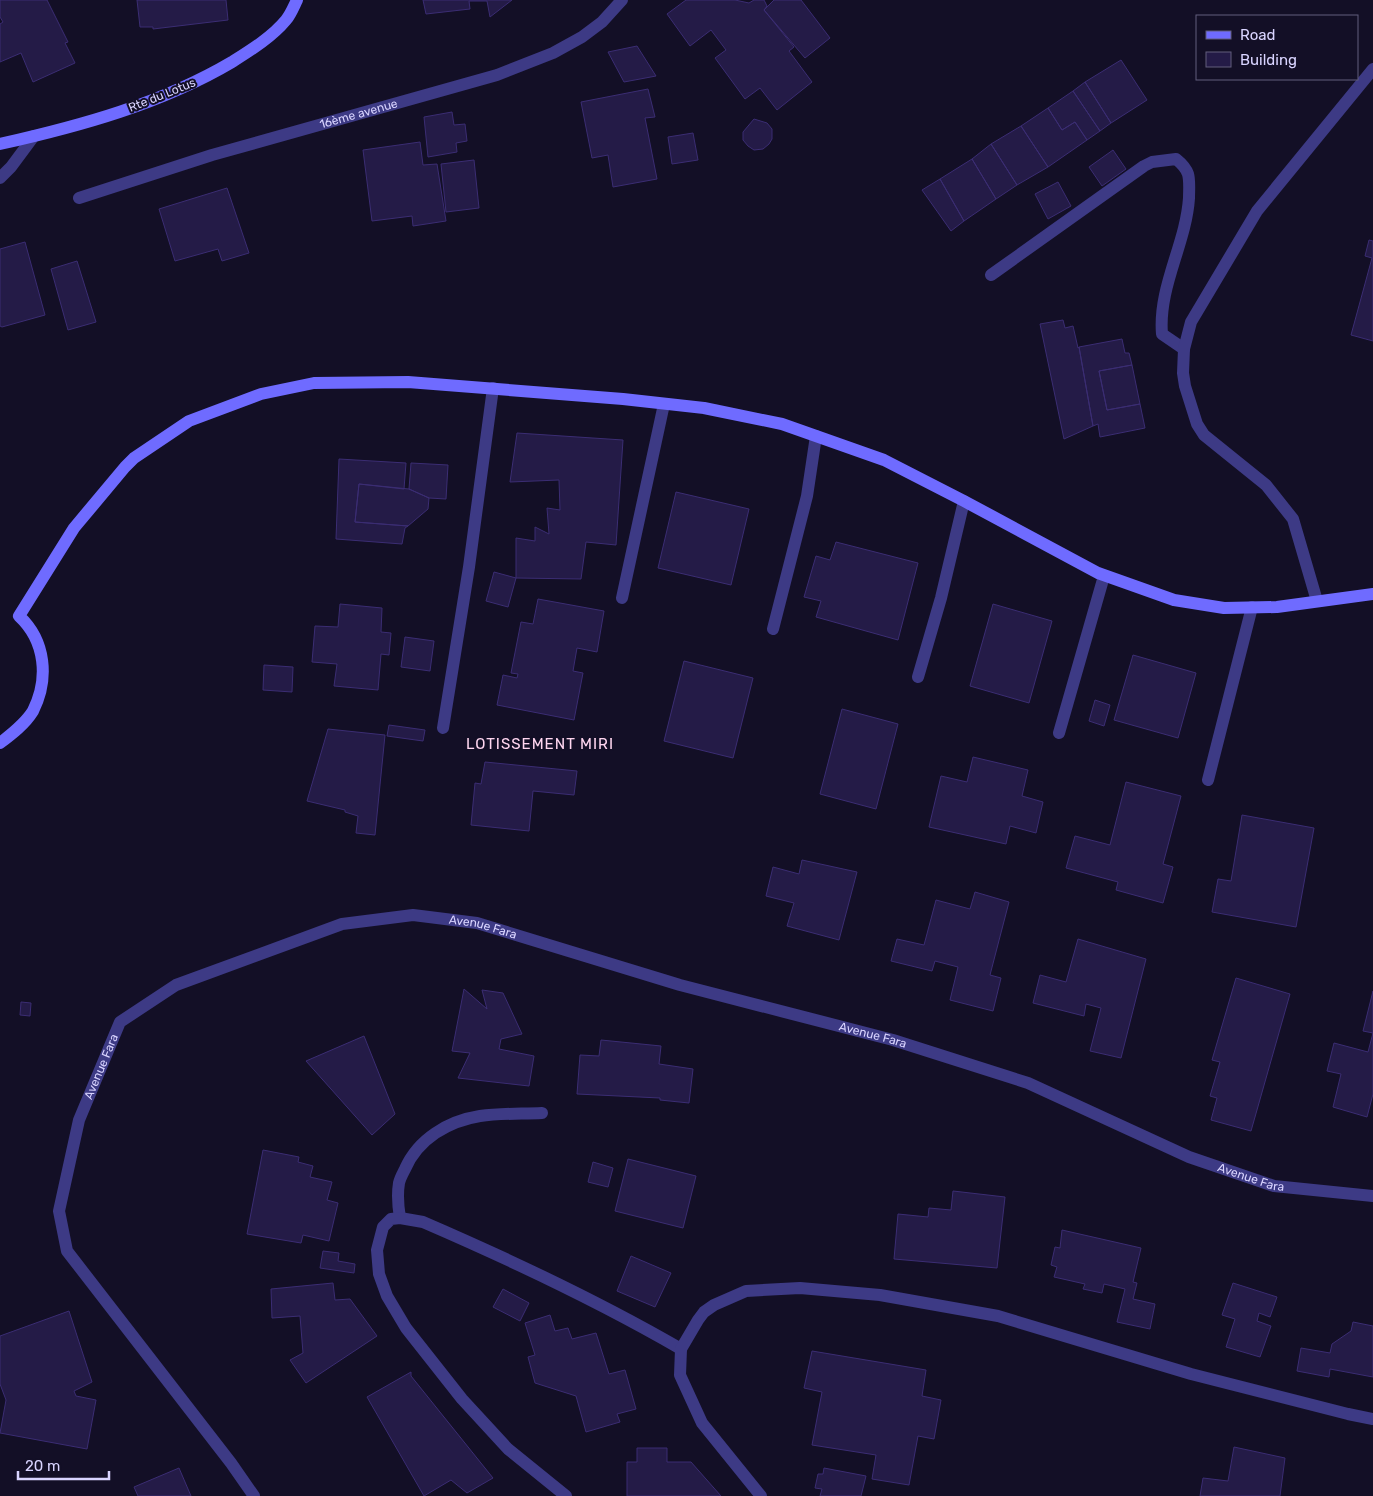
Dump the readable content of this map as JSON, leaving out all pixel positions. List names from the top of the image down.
{
  "streets": {
    "main road": ["Rte du Lotus"],
    "street": ["16ème avenue", "Avenue Fara"]
  },
  "districts": ["LOTISSEMENT MIRI"],
  "legend": ["Road", "Building"],
  "scale_bar": "20 m"
}
